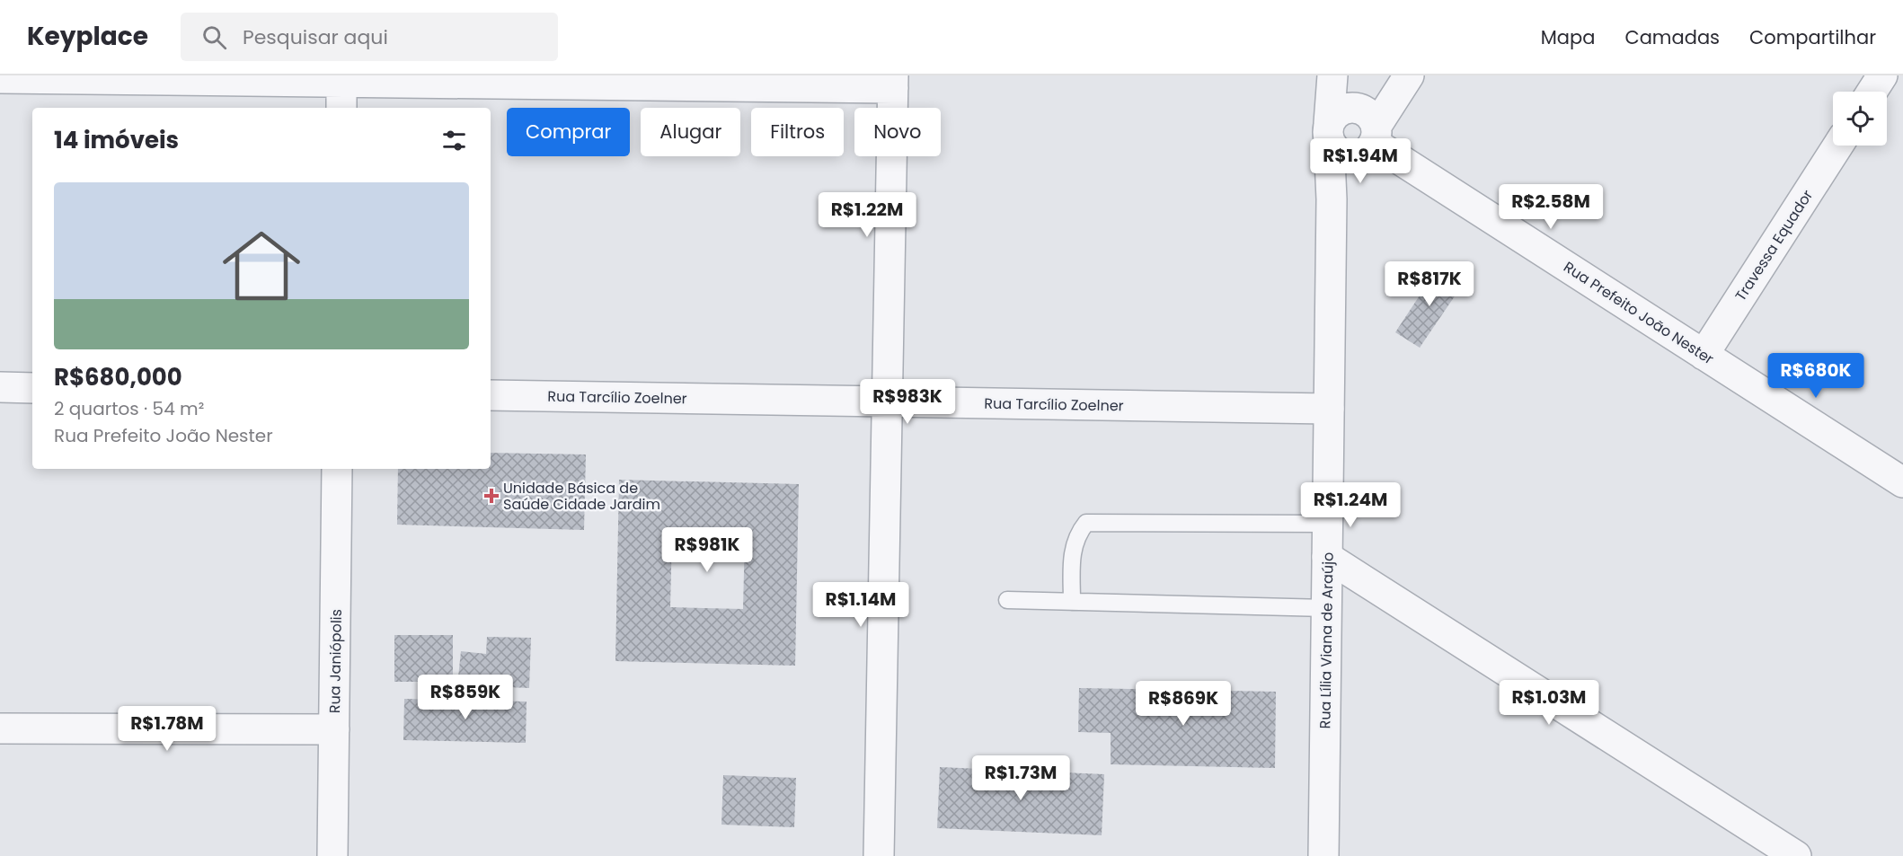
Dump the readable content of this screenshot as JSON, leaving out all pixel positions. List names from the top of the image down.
{
  "streets": {
    "street": [
      "Travessa Equador",
      "Rua Prefeito João Nester",
      "Rua Tarcílio Zoelner",
      "Rua Lília Viana de Araújo",
      "Rua Janiópolis"
    ]
  },
  "crossings": [
    ["Travessa Equador", "Rua Prefeito João Nester"],
    ["Rua Prefeito João Nester", "Rua Lília Viana de Araújo"],
    ["Rua Tarcílio Zoelner", "Rua Lília Viana de Araújo"]
  ],
  "places": {
    "health": ["Unidade Básica de Saúde Cidade Jardim"]
  },
  "page": {
    "header": "Keyplace",
    "search": "Pesquisar aqui",
    "nav": ["Mapa", "Camadas", "Compartilhar"],
    "chip": [
      "Comprar",
      "Alugar",
      "Filtros",
      "Novo"
    ],
    "heading": "14 imóveis",
    "price": [
      "R$1.94M",
      "R$2.58M",
      "R$1.22M",
      "R$817K",
      "R$680K",
      "R$983K",
      "R$1.24M",
      "R$981K",
      "R$1.14M",
      "R$859K",
      "R$1.03M",
      "R$869K",
      "R$1.78M",
      "R$1.73M"
    ],
    "list": [
      {
        "name": "R$680,000",
        "note": "2 quartos · 54 m² · Rua Prefeito João Nester"
      }
    ]
  }
}
